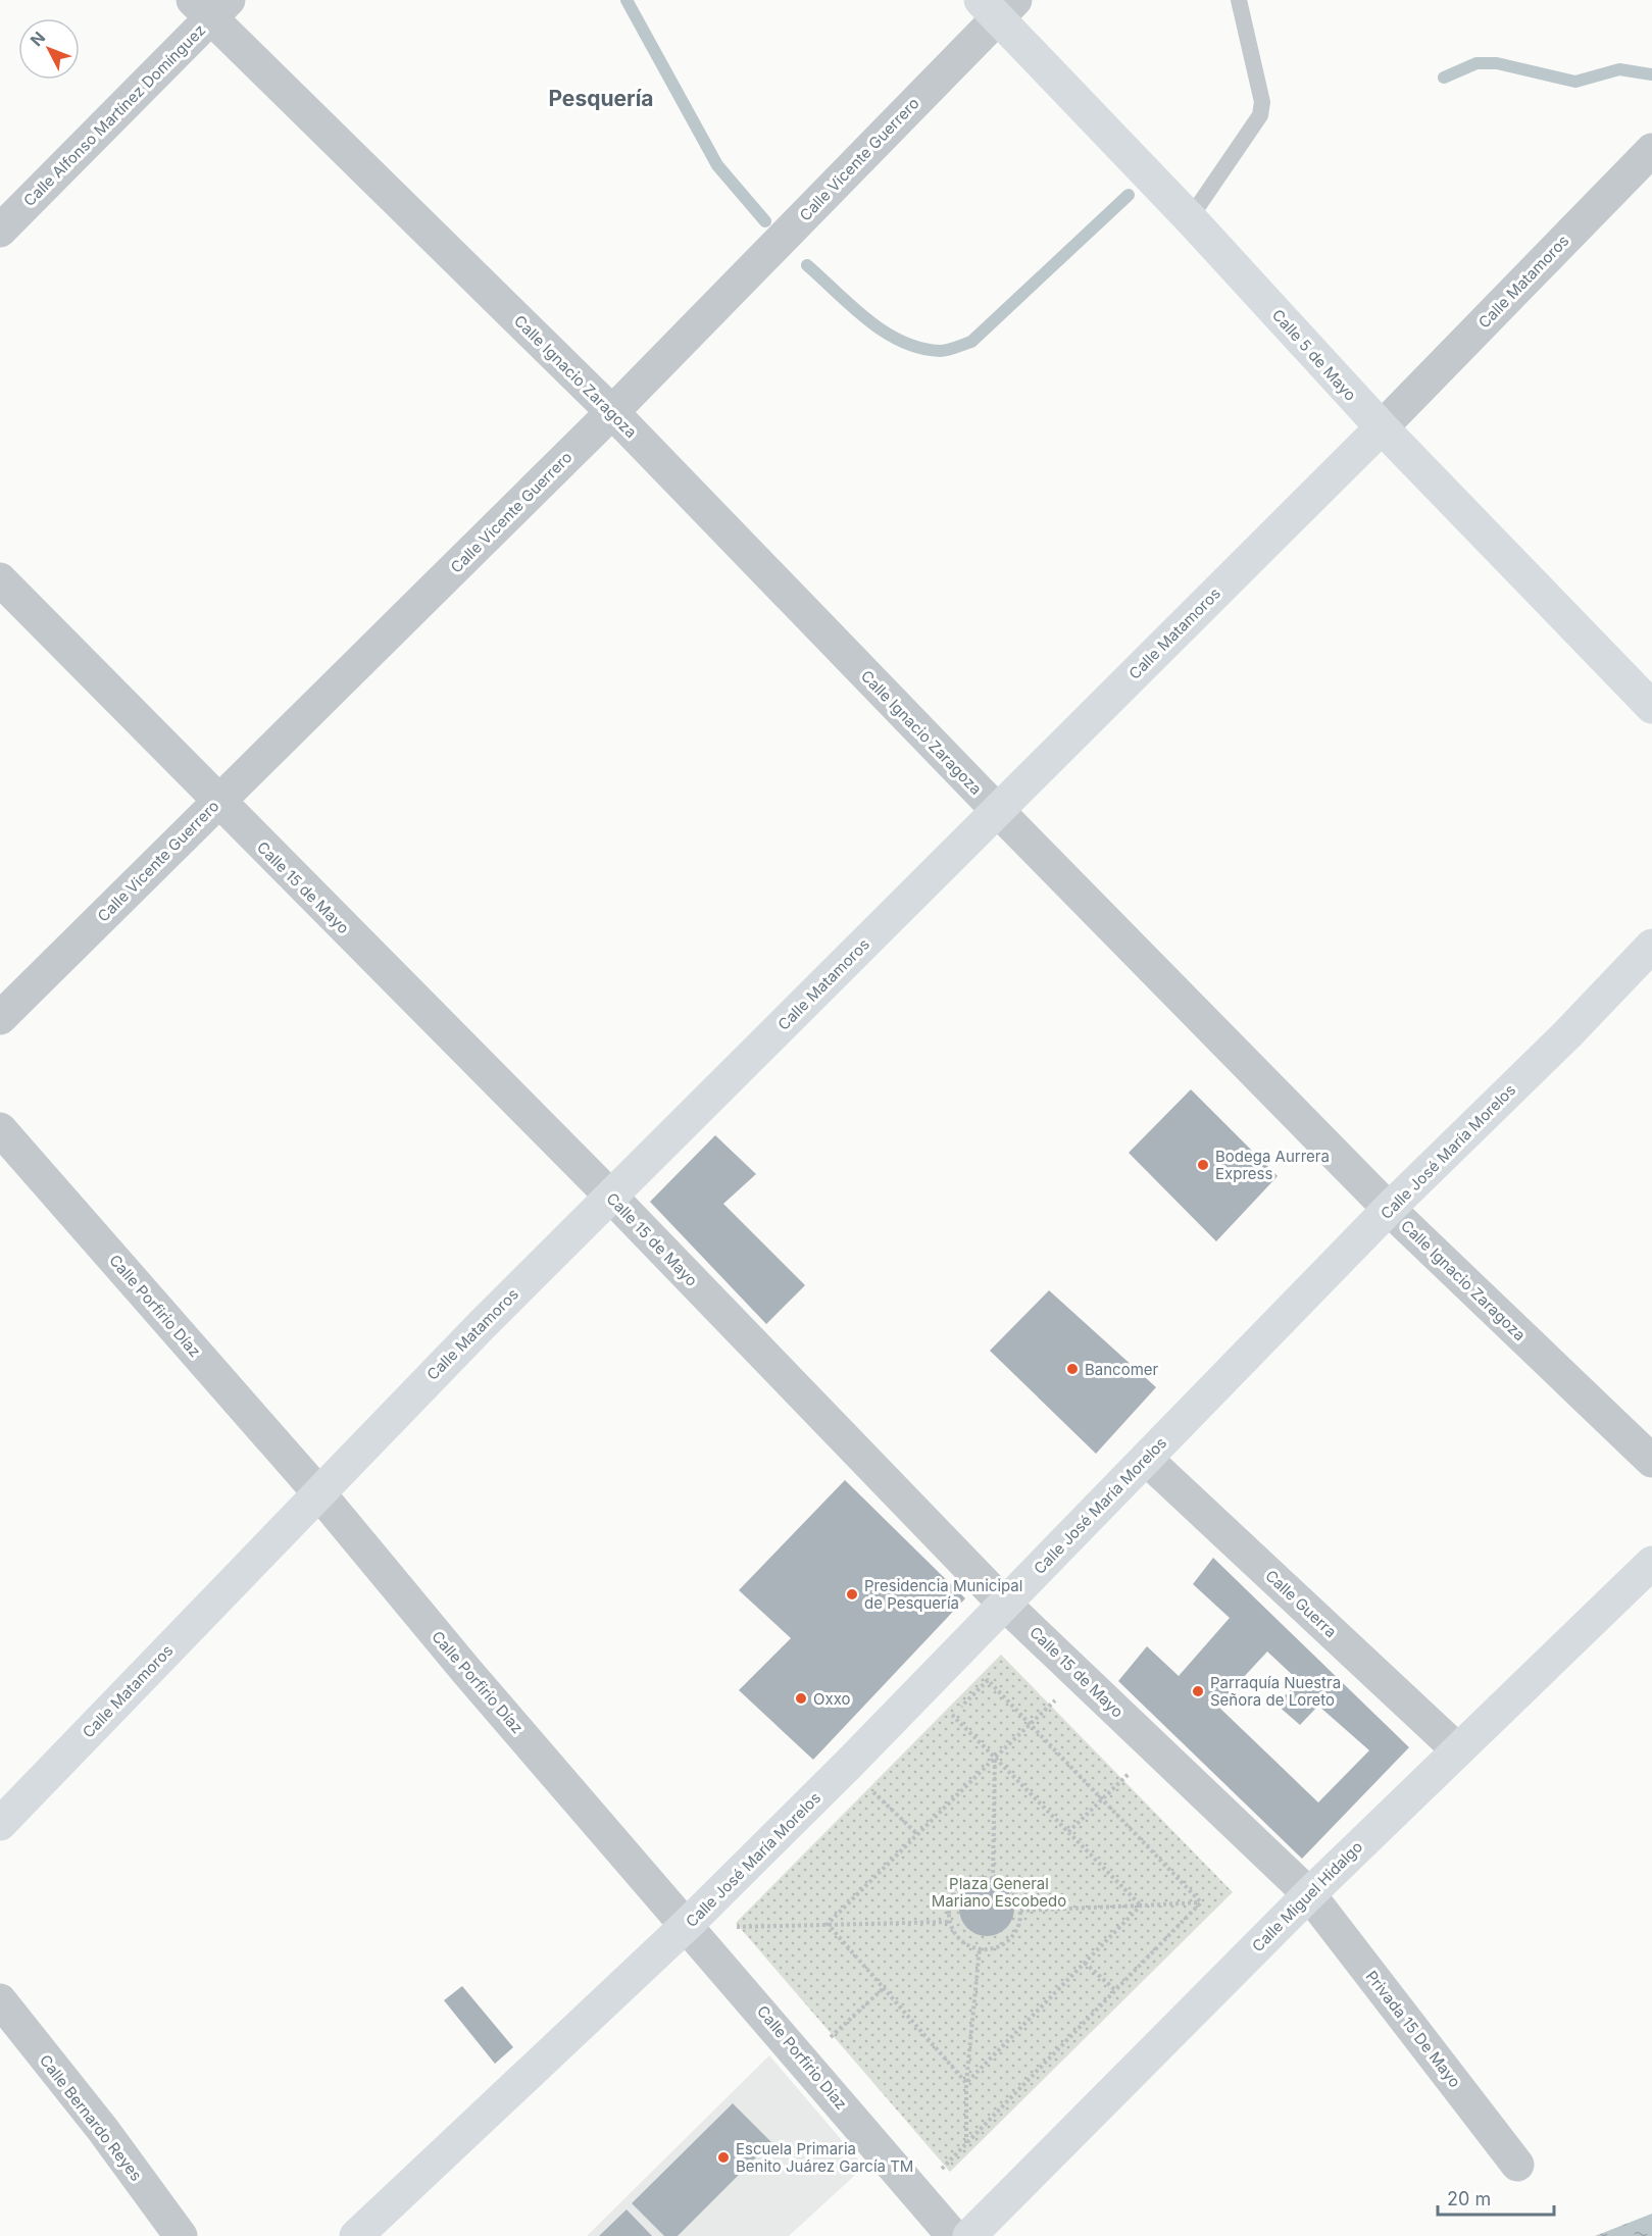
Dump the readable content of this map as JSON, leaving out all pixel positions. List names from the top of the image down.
{
  "streets": {
    "street": [
      "Calle Alfonso Martínez Domínguez",
      "Calle Vicente Guerrero",
      "Calle Matamoros",
      "Calle 5 de Mayo",
      "Calle Ignacio Zaragoza",
      "Calle 15 de Mayo",
      "Calle José María Morelos",
      "Calle Porfirio Díaz",
      "Calle Guerra",
      "Calle Miguel Hidalgo",
      "Privada 15 De Mayo",
      "Calle Bernardo Reyes"
    ]
  },
  "crossings": [
    ["Calle Alfonso Martínez Domínguez", "Calle Ignacio Zaragoza"],
    ["Calle Vicente Guerrero", "Calle 5 de Mayo"],
    ["Calle Vicente Guerrero", "Calle Ignacio Zaragoza"],
    ["Calle Vicente Guerrero", "Calle 15 de Mayo"],
    ["Calle Matamoros", "Calle 5 de Mayo"],
    ["Calle Matamoros", "Calle Ignacio Zaragoza"],
    ["Calle Matamoros", "Calle 15 de Mayo"],
    ["Calle Matamoros", "Calle Porfirio Díaz"],
    ["Calle Ignacio Zaragoza", "Calle José María Morelos"],
    ["Calle 15 de Mayo", "Calle José María Morelos"],
    ["Calle 15 de Mayo", "Calle Miguel Hidalgo"],
    ["Calle 15 de Mayo", "Privada 15 De Mayo"],
    ["Calle José María Morelos", "Calle Porfirio Díaz"],
    ["Calle José María Morelos", "Calle Guerra"],
    ["Calle Guerra", "Calle Miguel Hidalgo"],
    ["Calle Miguel Hidalgo", "Privada 15 De Mayo"]
  ],
  "districts": ["Pesquería"],
  "parks": ["Plaza General Mariano Escobedo"],
  "places": [
    "Bodega Aurrera Express",
    "Bancomer",
    "Presidencia Municipal de Pesquería",
    "Parraquía Nuestra Señora de Loreto",
    "Oxxo",
    "Escuela Primaria Benito Juárez García TM"
  ],
  "scale_bar": "20 m",
  "north": "top left"
}
